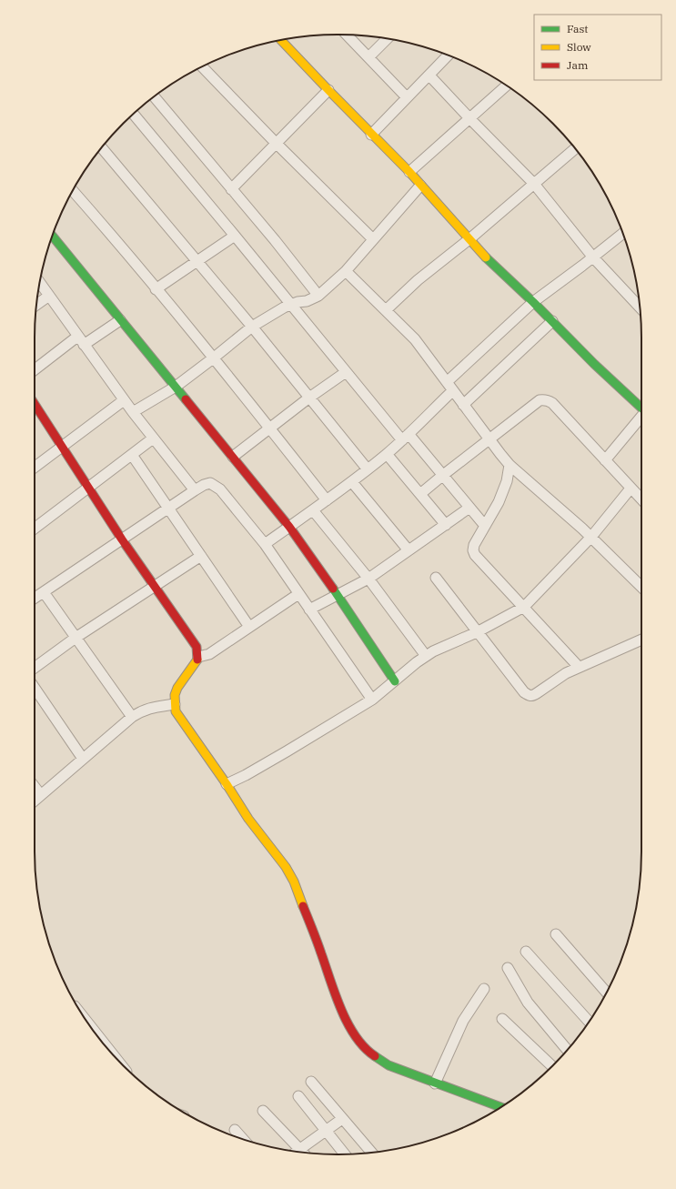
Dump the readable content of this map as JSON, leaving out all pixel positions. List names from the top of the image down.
{
  "legend": ["Fast", "Slow", "Jam"]
}
